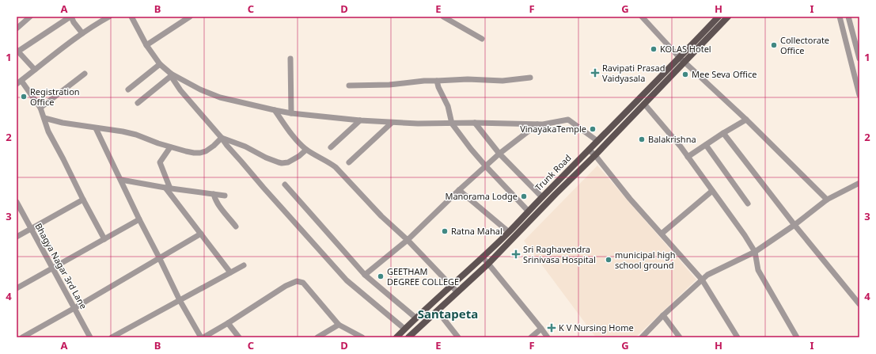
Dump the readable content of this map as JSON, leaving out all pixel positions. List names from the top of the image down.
{
  "streets": {
    "main road": ["Trunk Road"],
    "street": ["Bhagya Nagar 3rd Lane"]
  },
  "districts": ["Santapeta"],
  "places": {
    "other": [
      "Collectorate Office",
      "KOLAS Hotel",
      "Mee Seva Office",
      "Registration Office",
      "VinayakaTemple",
      "Balakrishna",
      "Manorama Lodge",
      "Ratna Mahal",
      "municipal high school ground",
      "GEETHAM DEGREE COLLEGE"
    ],
    "health": ["Ravipati Prasad Vaidyasala", "Sri Raghavendra Srinivasa Hospital", "K V Nursing Home"]
  },
  "grid": {
    "columns": [
      "A",
      "B",
      "C",
      "D",
      "E",
      "F",
      "G",
      "H",
      "I"
    ],
    "rows": [
      "1",
      "2",
      "3",
      "4"
    ]
  }
}
